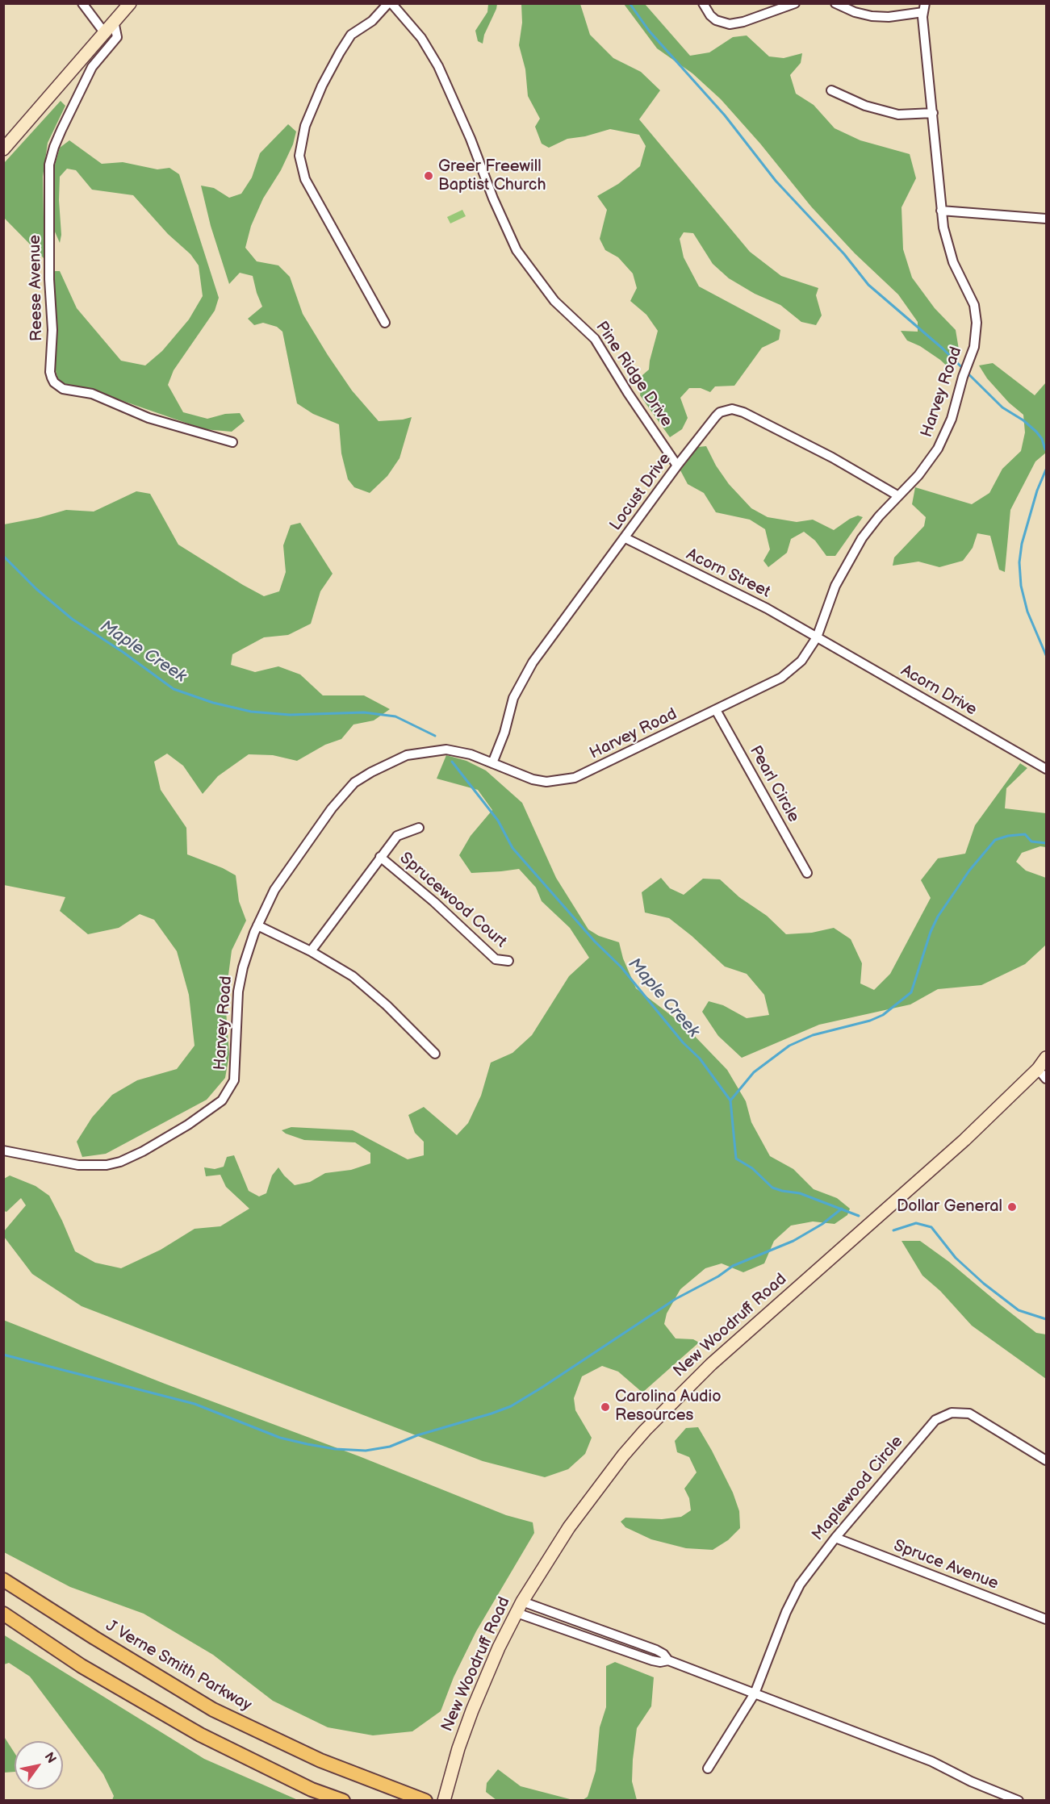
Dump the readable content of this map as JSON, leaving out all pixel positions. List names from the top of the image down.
{
  "streets": {
    "main road": ["New Woodruff Road", "J Verne Smith Parkway"],
    "street": [
      "Reese Avenue",
      "Pine Ridge Drive",
      "Harvey Road",
      "Locust Drive",
      "Acorn Street",
      "Acorn Drive",
      "Pearl Circle",
      "Sprucewood Court",
      "Maplewood Circle",
      "Spruce Avenue"
    ]
  },
  "crossings": [
    ["Pine Ridge Drive", "Locust Drive"],
    ["Harvey Road", "Locust Drive"],
    ["Harvey Road", "Acorn Street"],
    ["Harvey Road", "Acorn Drive"],
    ["Harvey Road", "Pearl Circle"],
    ["Locust Drive", "Acorn Street"],
    ["Acorn Street", "Acorn Drive"],
    ["Maplewood Circle", "Spruce Avenue"]
  ],
  "water": ["Maple Creek"],
  "places": ["Greer Freewill Baptist Church", "Dollar General", "Carolina Audio Resources"],
  "north": "top right"
}
